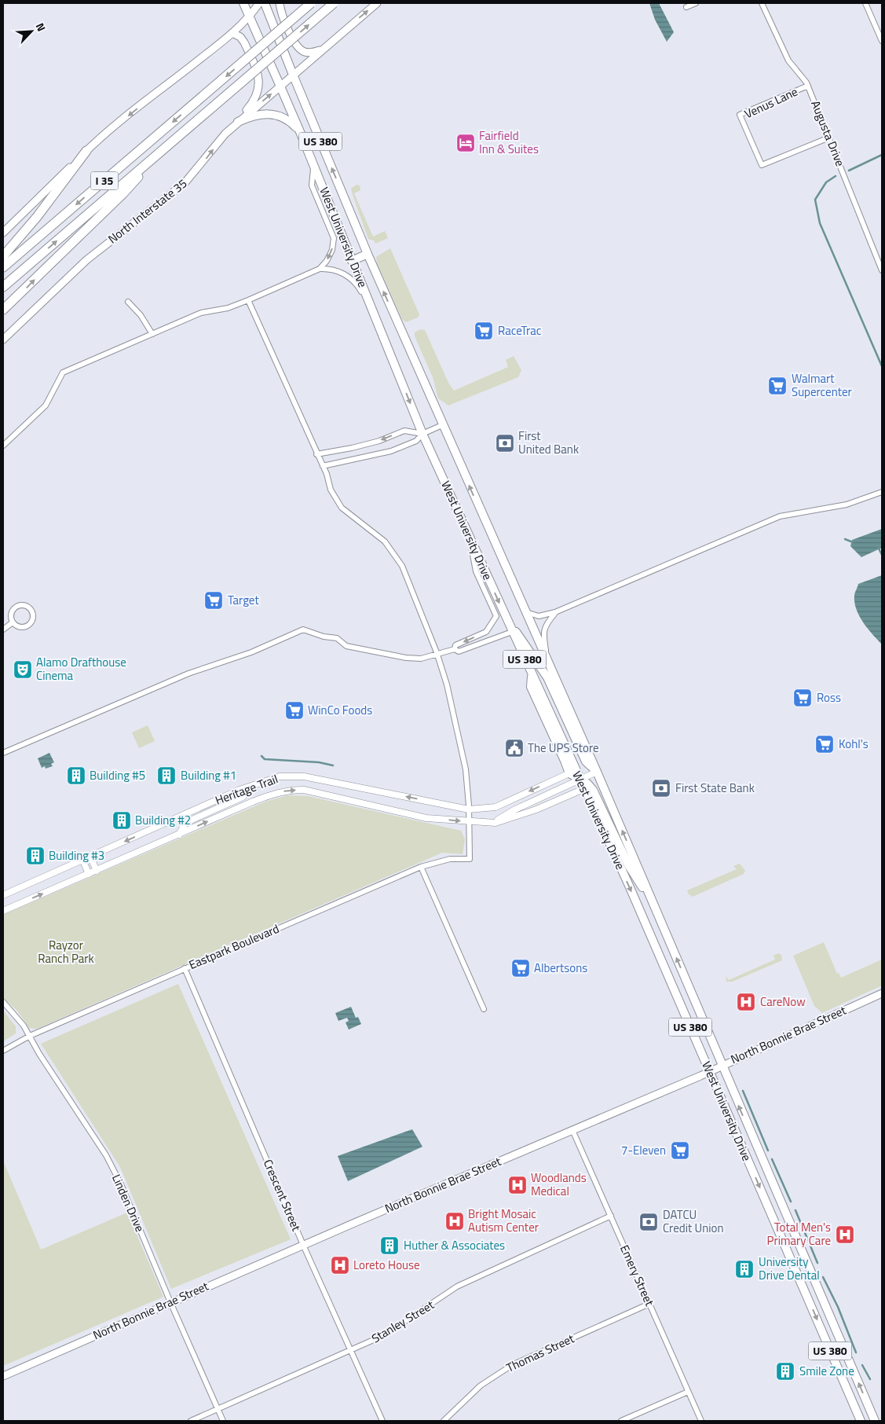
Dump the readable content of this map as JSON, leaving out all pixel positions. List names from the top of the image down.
{
  "streets": {
    "highway": ["I 35"],
    "main road": [
      "US 380",
      "North Interstate 35",
      "West University Drive",
      "North Bonnie Brae Street"
    ],
    "street": [
      "Venus Lane",
      "Augusta Drive",
      "Heritage Trail",
      "Eastpark Boulevard",
      "Crescent Street",
      "Linden Drive",
      "Emery Street",
      "Stanley Street",
      "Thomas Street"
    ]
  },
  "crossings": [
    ["Venus Lane", "Augusta Drive"],
    ["North Interstate 35", "West University Drive"],
    ["West University Drive", "Heritage Trail"],
    ["West University Drive", "North Bonnie Brae Street"],
    ["Heritage Trail", "Eastpark Boulevard"],
    ["Eastpark Boulevard", "Crescent Street"],
    ["Eastpark Boulevard", "Linden Drive"],
    ["North Bonnie Brae Street", "Crescent Street"],
    ["North Bonnie Brae Street", "Linden Drive"],
    ["North Bonnie Brae Street", "Emery Street"],
    ["Crescent Street", "Stanley Street"],
    ["Linden Drive", "Stanley Street"],
    ["Emery Street", "Stanley Street"],
    ["Emery Street", "Thomas Street"]
  ],
  "one_way": ["North Interstate 35"],
  "parks": ["Rayzor Ranch Park"],
  "places": {
    "hotel": ["Fairfield Inn & Suites"],
    "supermarket": [
      "RaceTrac",
      "Walmart Supercenter",
      "Target",
      "Ross",
      "WinCo Foods",
      "Kohl's",
      "Albertsons",
      "7-Eleven"
    ],
    "bank": ["First United Bank", "First State Bank", "DATCU Credit Union"],
    "theatre": ["Alamo Drafthouse Cinema"],
    "public building": ["The UPS Store"],
    "building": [
      "Building #5",
      "Building #1",
      "Building #2",
      "Building #3",
      "Huther & Associates",
      "University Drive Dental",
      "Smile Zone"
    ],
    "hospital": [
      "CareNow",
      "Woodlands Medical",
      "Bright Mosaic Autism Center",
      "Total Men's Primary Care",
      "Loreto House"
    ]
  },
  "north": "top right"
}
